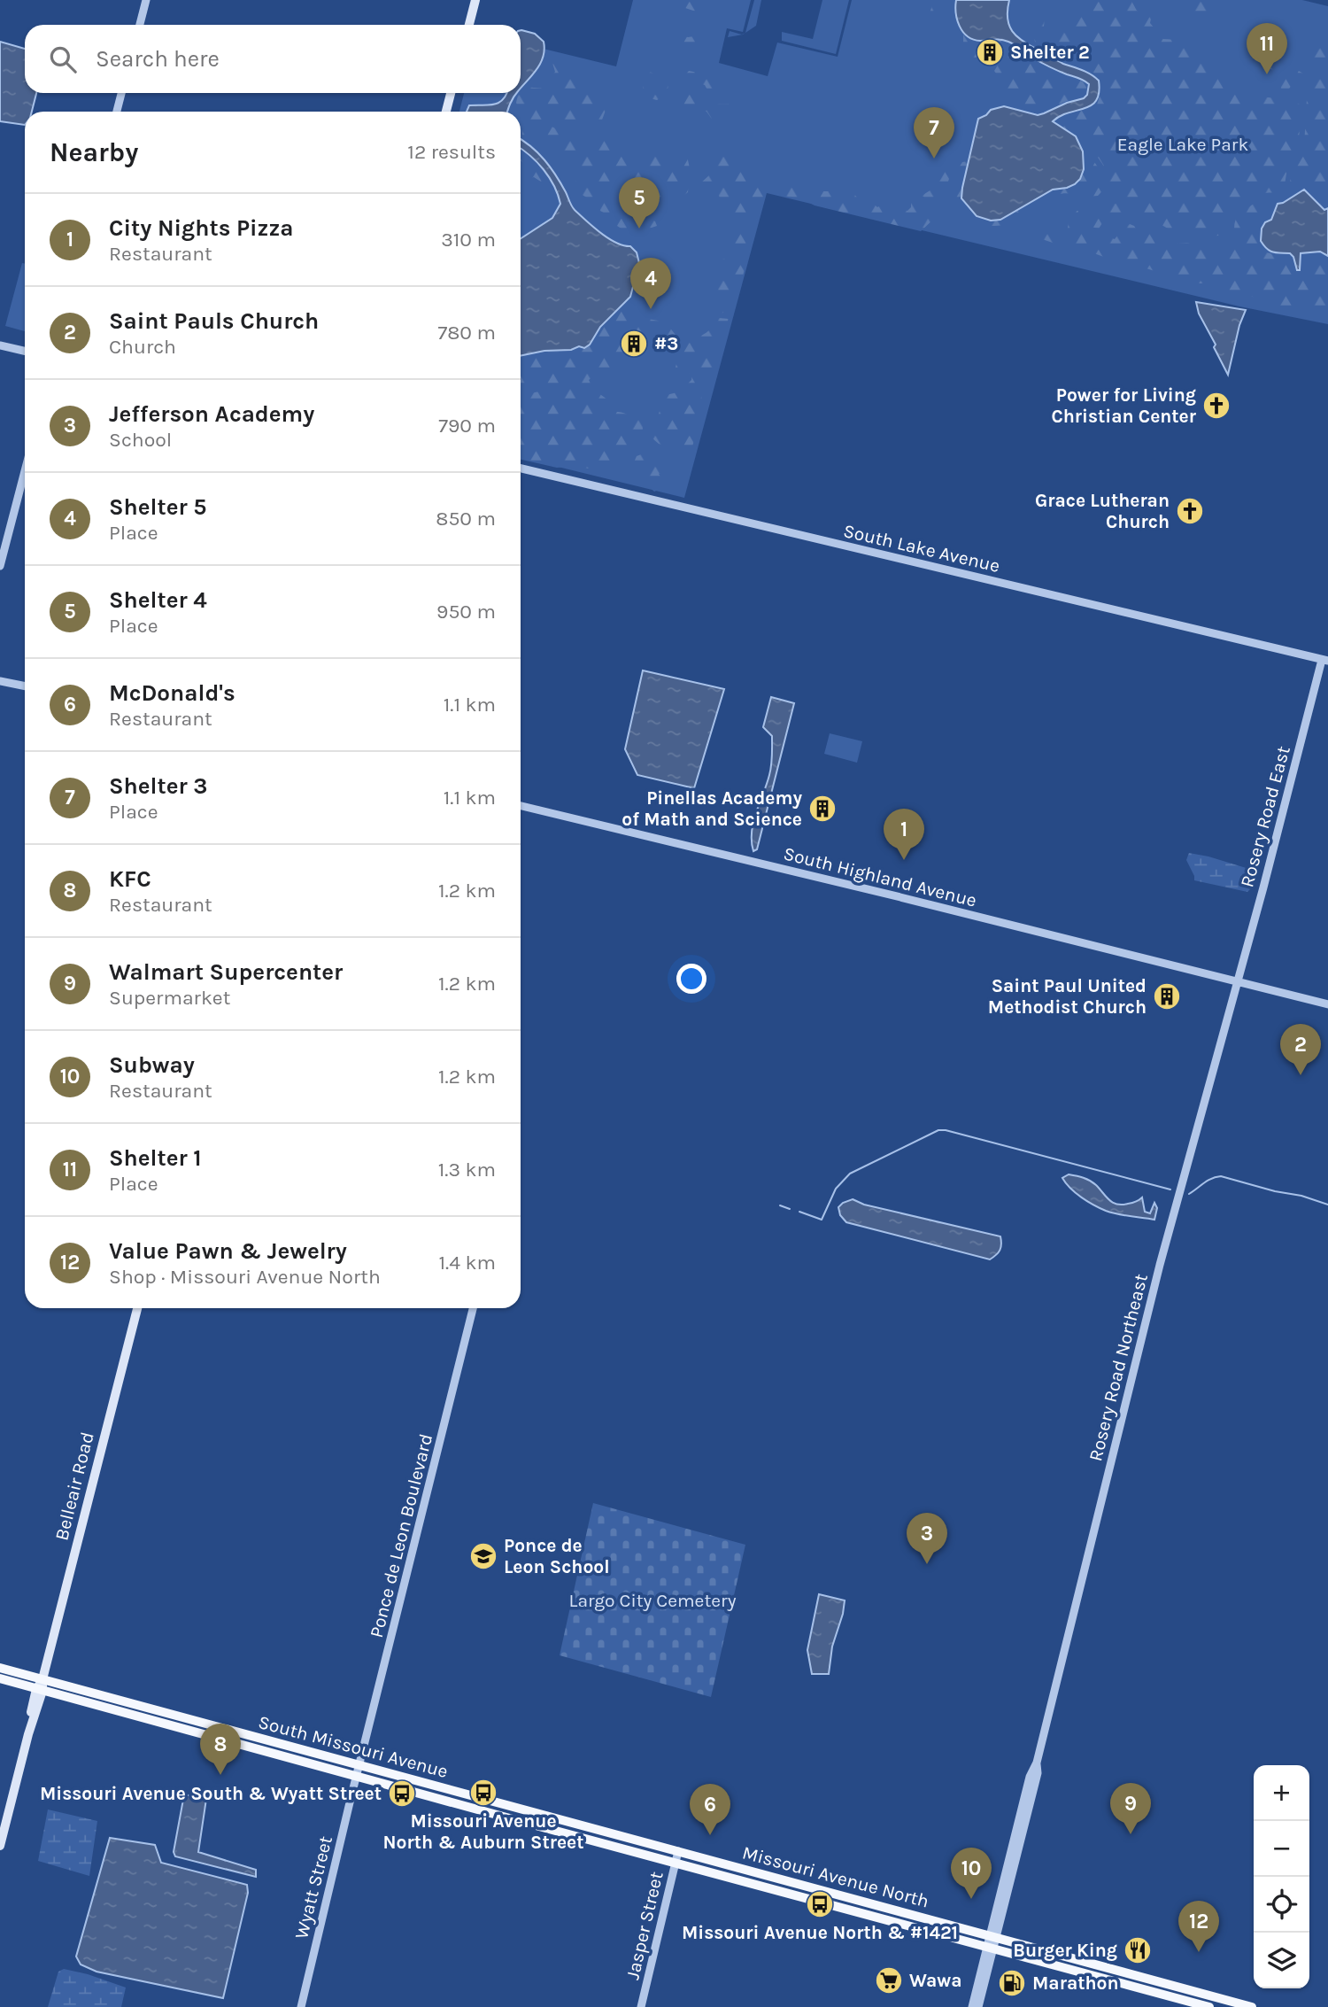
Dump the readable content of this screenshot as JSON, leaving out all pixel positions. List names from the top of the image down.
{
  "streets": {
    "main road": ["Belleair Road", "South Missouri Avenue", "Missouri Avenue North"],
    "street": [
      "South Lake Avenue",
      "Rosery Road East",
      "South Highland Avenue",
      "Rosery Road Northeast",
      "Ponce de Leon Boulevard",
      "Wyatt Street",
      "Jasper Street"
    ]
  },
  "crossings": [
    ["South Lake Avenue", "Rosery Road East"],
    ["Rosery Road East", "South Highland Avenue"],
    ["Rosery Road East", "Rosery Road Northeast"],
    ["South Highland Avenue", "Rosery Road Northeast"],
    ["Rosery Road Northeast", "Missouri Avenue North"],
    ["Belleair Road", "South Missouri Avenue"],
    ["Ponce de Leon Boulevard", "South Missouri Avenue"],
    ["Ponce de Leon Boulevard", "Wyatt Street"],
    ["South Missouri Avenue", "Missouri Avenue North"],
    ["South Missouri Avenue", "Wyatt Street"],
    ["Missouri Avenue North", "Jasper Street"]
  ],
  "parks": ["Eagle Lake Park", "Largo City Cemetery"],
  "places": {
    "building": [
      "Shelter 2",
      "#3",
      "Pinellas Academy of Math and Science",
      "Saint Paul United Methodist Church"
    ],
    "church": ["Power for Living Christian Center", "Grace Lutheran Church"],
    "school or university": ["Ponce de Leon School"],
    "bus stop": ["Missouri Avenue North & Auburn Street", "Missouri Avenue South & Wyatt Street", "Missouri Avenue North & #1421"],
    "restaurant": ["Burger King"],
    "supermarket": ["Wawa"],
    "fuel station": ["Marathon"]
  },
  "page": {
    "pins": [
      "11",
      "7",
      "5",
      "4",
      "1",
      "2",
      "3",
      "8",
      "9",
      "6",
      "10",
      "12"
    ],
    "search": "Search here",
    "heading": ["Nearby", "12 results"],
    "list": [
      {
        "mark": "1",
        "name": "City Nights Pizza",
        "note": "Restaurant",
        "value": "310 m"
      },
      {
        "mark": "2",
        "name": "Saint Pauls Church",
        "note": "Church",
        "value": "780 m"
      },
      {
        "mark": "3",
        "name": "Jefferson Academy",
        "note": "School",
        "value": "790 m"
      },
      {
        "mark": "4",
        "name": "Shelter 5",
        "note": "Place",
        "value": "850 m"
      },
      {
        "mark": "5",
        "name": "Shelter 4",
        "note": "Place",
        "value": "950 m"
      },
      {
        "mark": "6",
        "name": "McDonald's",
        "note": "Restaurant",
        "value": "1.1 km"
      },
      {
        "mark": "7",
        "name": "Shelter 3",
        "note": "Place",
        "value": "1.1 km"
      },
      {
        "mark": "8",
        "name": "KFC",
        "note": "Restaurant",
        "value": "1.2 km"
      },
      {
        "mark": "9",
        "name": "Walmart Supercenter",
        "note": "Supermarket",
        "value": "1.2 km"
      },
      {
        "mark": "10",
        "name": "Subway",
        "note": "Restaurant",
        "value": "1.2 km"
      },
      {
        "mark": "11",
        "name": "Shelter 1",
        "note": "Place",
        "value": "1.3 km"
      },
      {
        "mark": "12",
        "name": "Value Pawn & Jewelry",
        "note": "Shop · Missouri Avenue North",
        "value": "1.4 km"
      }
    ],
    "map_buttons": ["+", "−"]
  }
}
